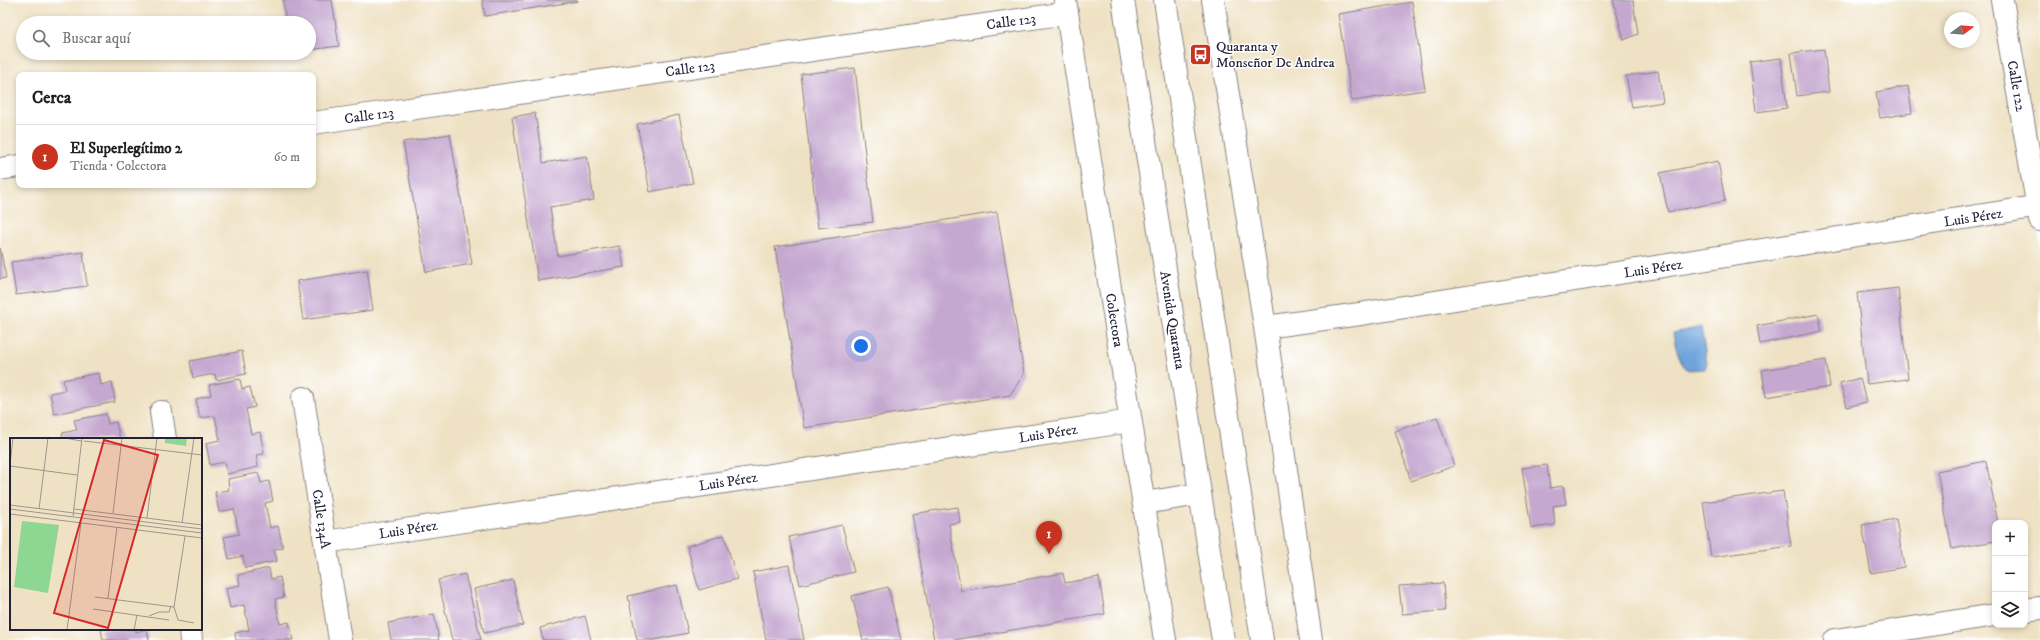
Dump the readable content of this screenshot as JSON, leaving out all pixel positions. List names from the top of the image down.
{
  "streets": {
    "main road": [
      "Calle 123",
      "Calle 122",
      "Luis Pérez",
      "Colectora",
      "Avenida Quaranta",
      "Calle 134A"
    ]
  },
  "crossings": [
    ["Calle 123", "Colectora"],
    ["Calle 122", "Luis Pérez"],
    ["Luis Pérez", "Colectora"],
    ["Luis Pérez", "Calle 134A"]
  ],
  "places": {
    "bus stop": ["Quaranta y Monseñor De Andrea"]
  },
  "north": "right",
  "page": {
    "search": "Buscar aquí",
    "heading": "Cerca",
    "list": [
      {
        "mark": "1",
        "name": "El Superlegítimo 2",
        "note": "Tienda · Colectora",
        "value": "60 m"
      }
    ],
    "map_buttons": ["+", "−"],
    "pins": "1"
  }
}
